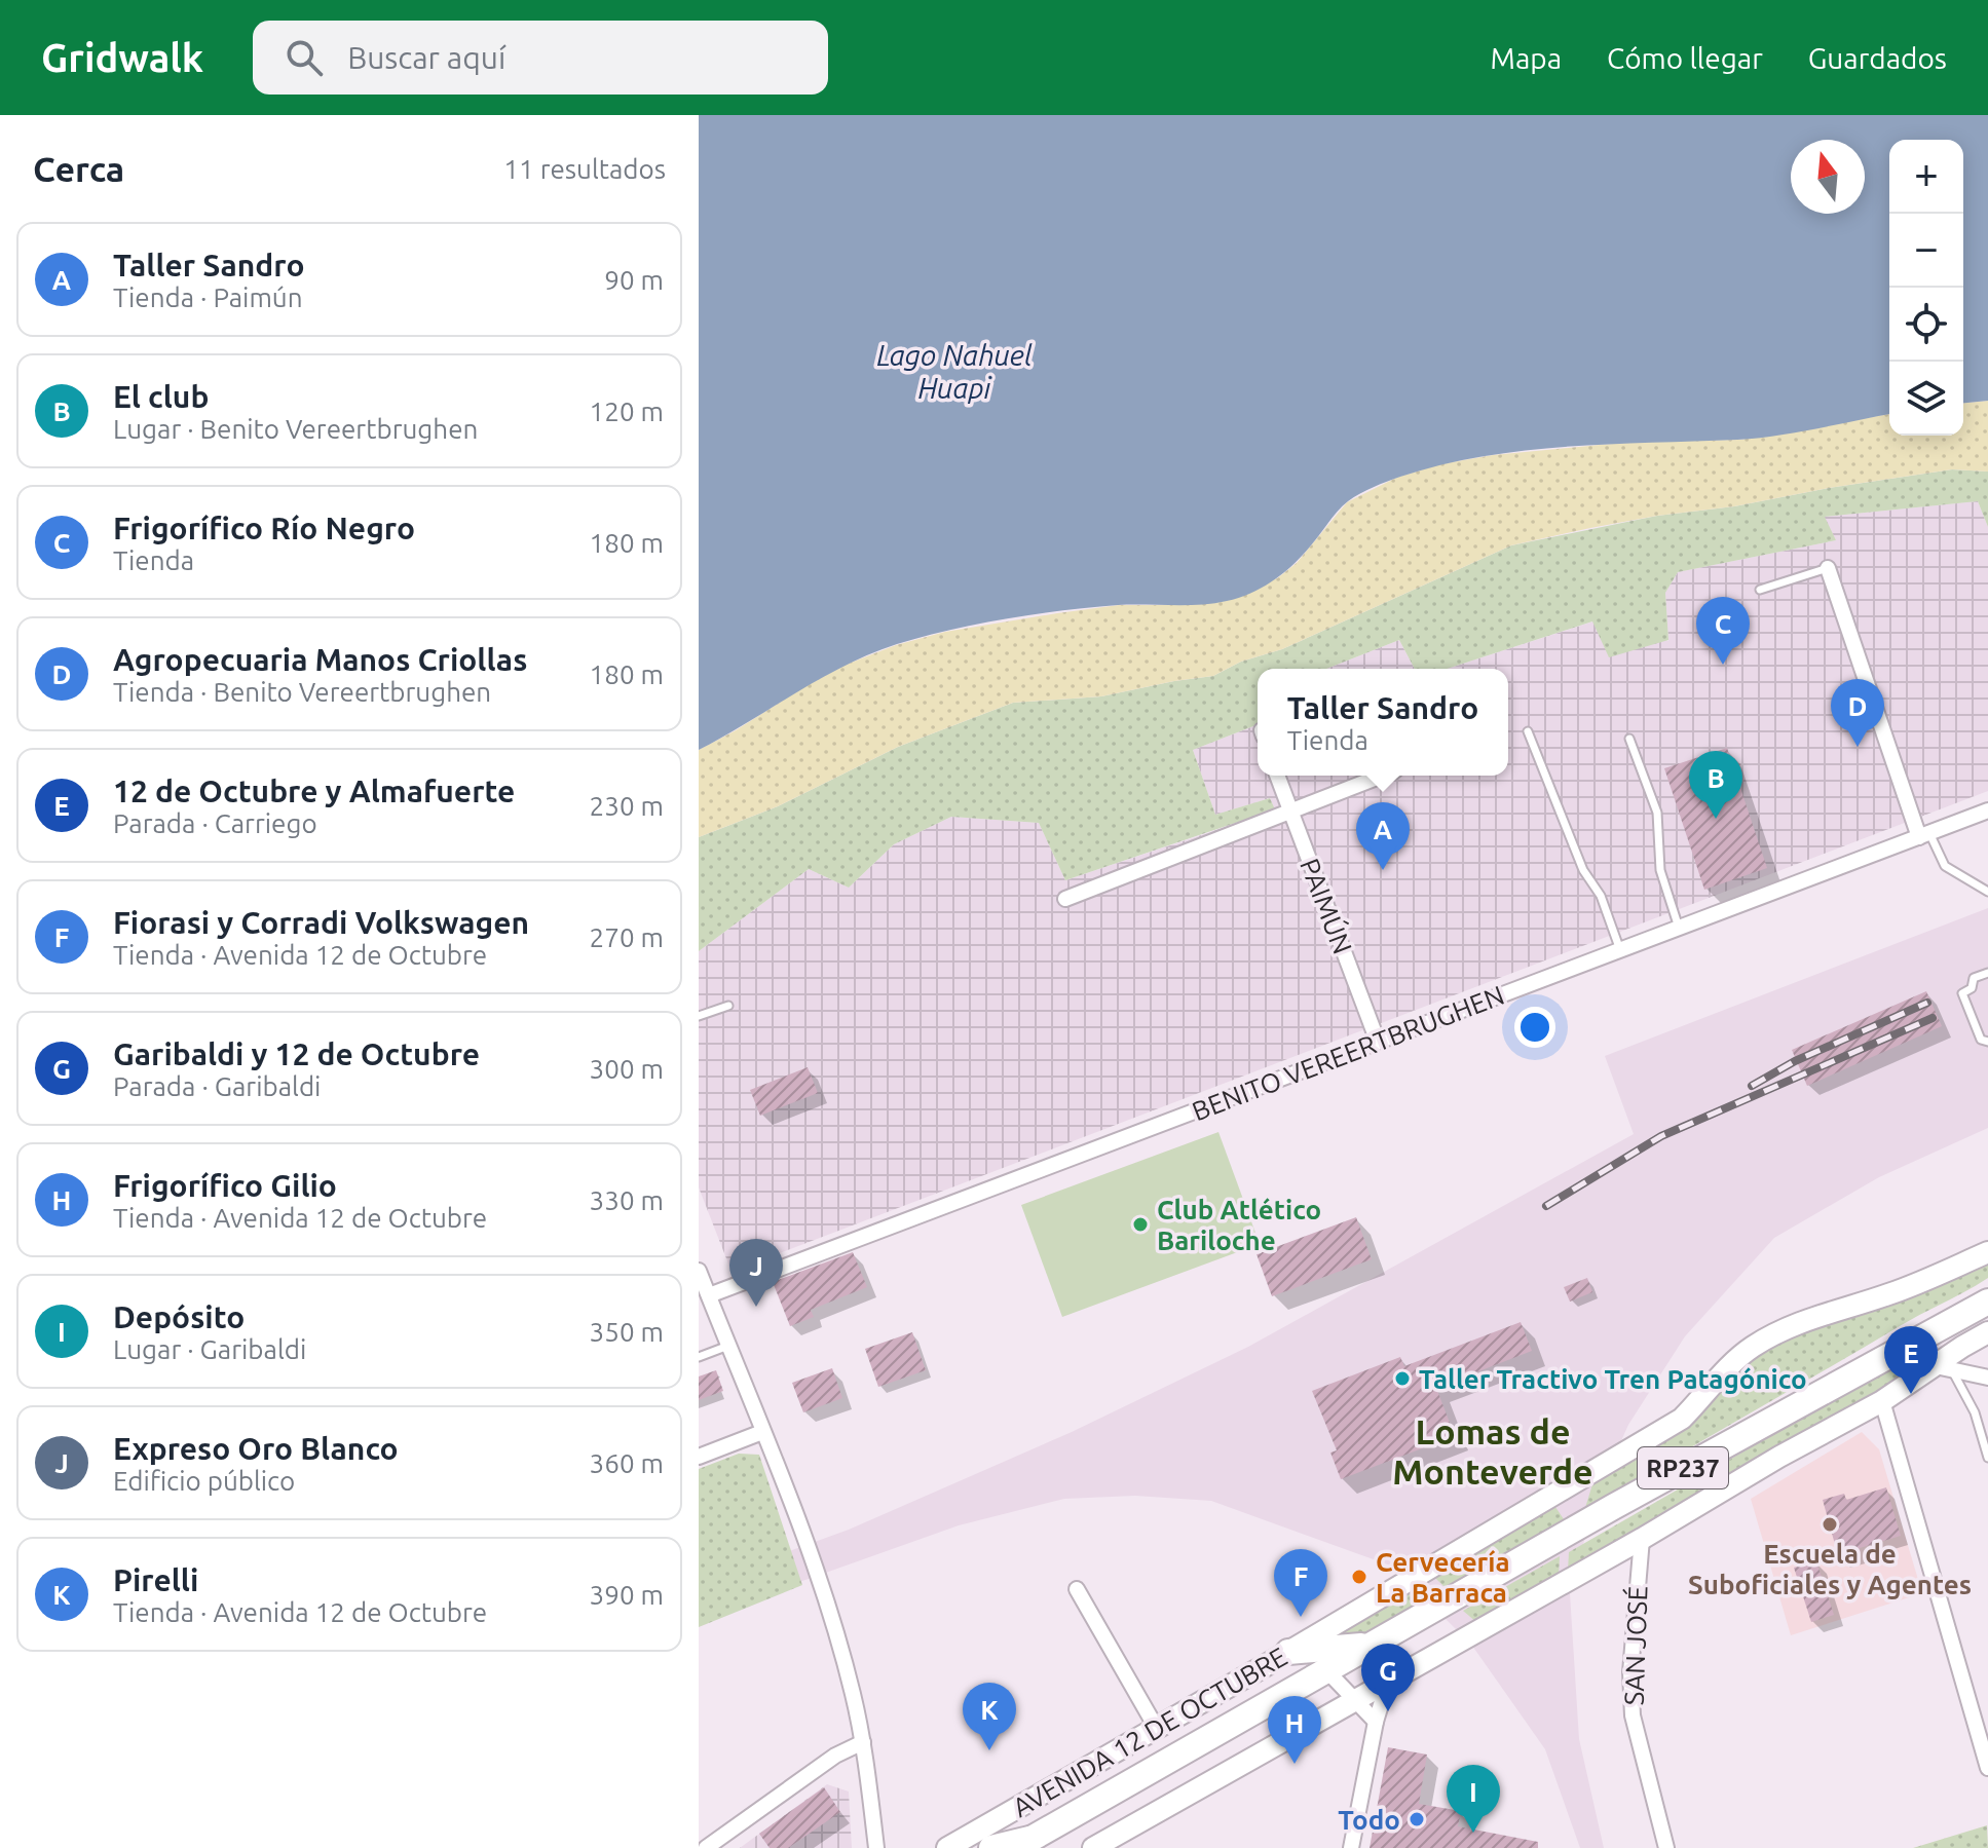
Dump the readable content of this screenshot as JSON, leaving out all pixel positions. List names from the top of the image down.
{
  "streets": {
    "main road": ["RP237", "AVENIDA 12 DE OCTUBRE"],
    "street": ["PAIMÚN", "BENITO VEREERTBRUGHEN", "SAN JOSÉ"]
  },
  "crossings": [
    ["PAIMÚN", "BENITO VEREERTBRUGHEN"]
  ],
  "districts": ["Lomas de Monteverde"],
  "water": ["Lago Nahuel Huapi"],
  "places": [
    "Club Atlético Bariloche",
    "Taller Tractivo Tren Patagónico",
    "Escuela de Suboficiales y Agentes",
    "Cervecería La Barraca",
    "Todo"
  ],
  "north": "top",
  "page": {
    "header": "Gridwalk",
    "search": "Buscar aquí",
    "nav": ["Mapa", "Cómo llegar", "Guardados"],
    "heading": ["Cerca", "11 resultados"],
    "map_buttons": ["+", "−"],
    "list": [
      {
        "mark": "A",
        "name": "Taller Sandro",
        "note": "Tienda · Paimún",
        "value": "90 m"
      },
      {
        "mark": "B",
        "name": "El club",
        "note": "Lugar · Benito Vereertbrughen",
        "value": "120 m"
      },
      {
        "mark": "C",
        "name": "Frigorífico Río Negro",
        "note": "Tienda",
        "value": "180 m"
      },
      {
        "mark": "D",
        "name": "Agropecuaria Manos Criollas",
        "note": "Tienda · Benito Vereertbrughen",
        "value": "180 m"
      },
      {
        "mark": "E",
        "name": "12 de Octubre y Almafuerte",
        "note": "Parada · Carriego",
        "value": "230 m"
      },
      {
        "mark": "F",
        "name": "Fiorasi y Corradi Volkswagen",
        "note": "Tienda · Avenida 12 de Octubre",
        "value": "270 m"
      },
      {
        "mark": "G",
        "name": "Garibaldi y 12 de Octubre",
        "note": "Parada · Garibaldi",
        "value": "300 m"
      },
      {
        "mark": "H",
        "name": "Frigorífico Gilio",
        "note": "Tienda · Avenida 12 de Octubre",
        "value": "330 m"
      },
      {
        "mark": "I",
        "name": "Depósito",
        "note": "Lugar · Garibaldi",
        "value": "350 m"
      },
      {
        "mark": "J",
        "name": "Expreso Oro Blanco",
        "note": "Edificio público",
        "value": "360 m"
      },
      {
        "mark": "K",
        "name": "Pirelli",
        "note": "Tienda · Avenida 12 de Octubre",
        "value": "390 m"
      }
    ],
    "pins": [
      "C",
      "D",
      "B",
      "A",
      "J",
      "E",
      "F",
      "G",
      "K",
      "H",
      "I"
    ],
    "popup": ["Taller Sandro", "Tienda"]
  }
}
